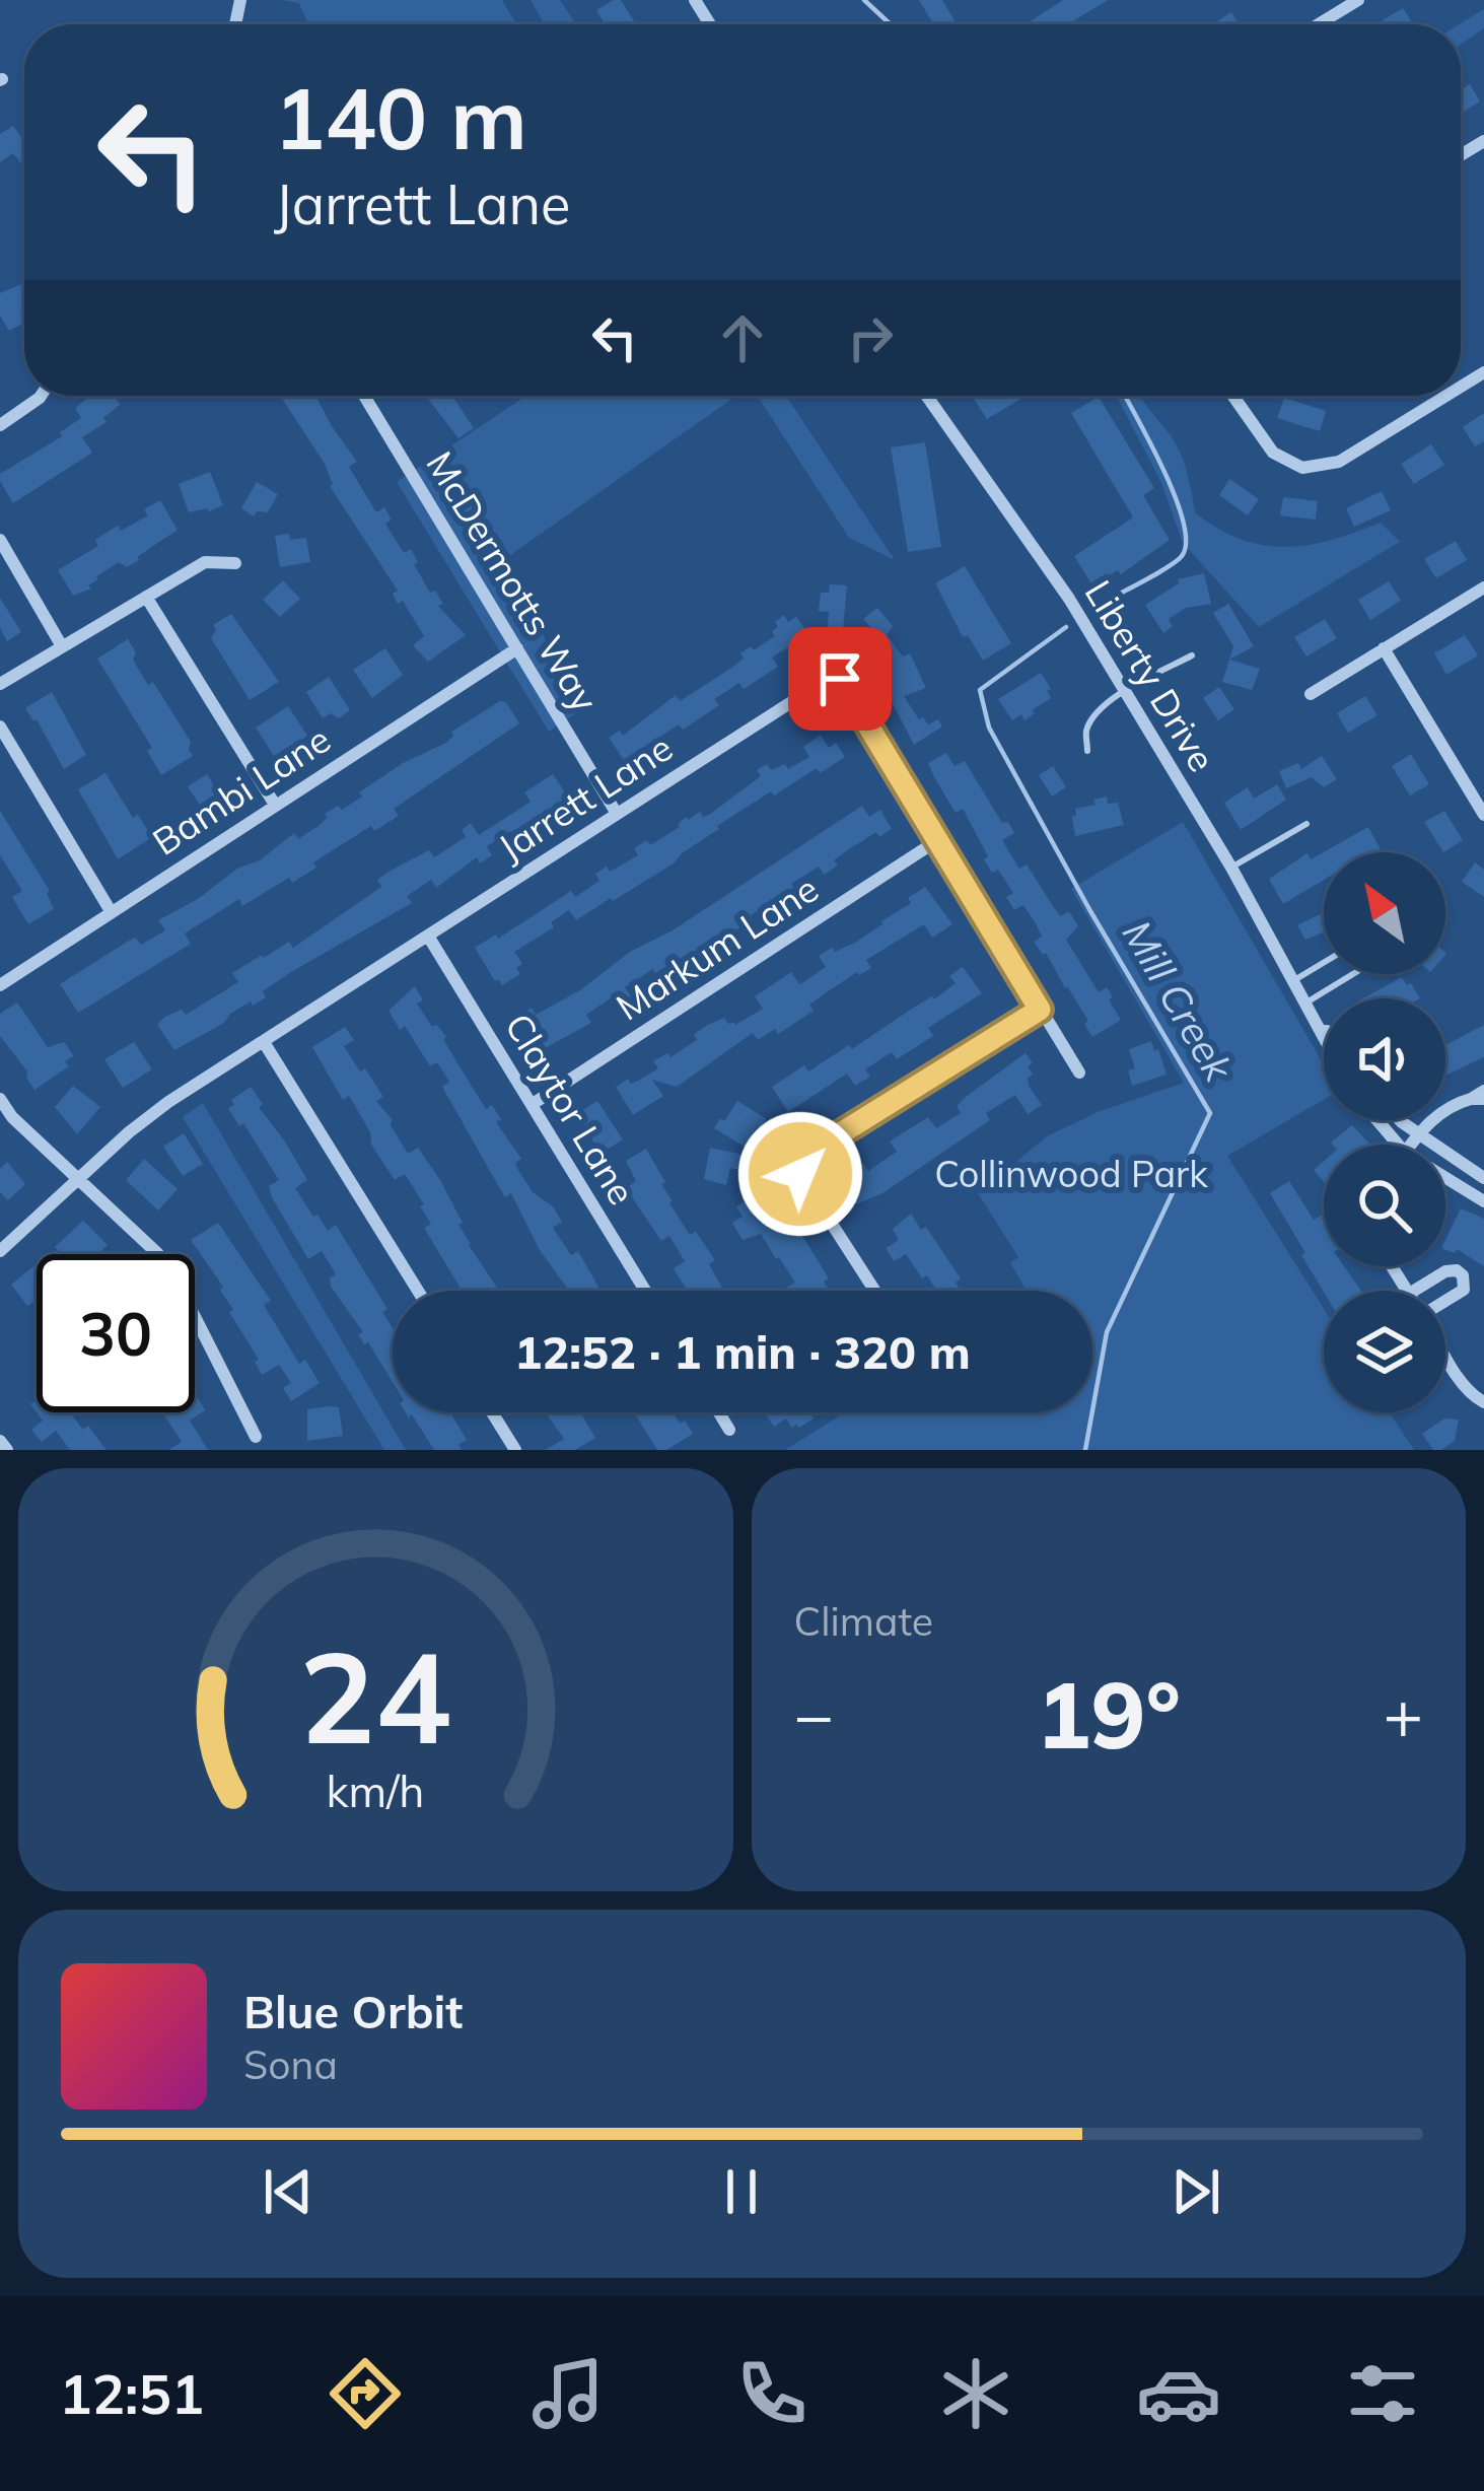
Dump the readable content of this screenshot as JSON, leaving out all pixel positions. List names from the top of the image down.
{
  "streets": {
    "street": [
      "McDermotts Way",
      "Liberty Drive",
      "Bambi Lane",
      "Jarrett Lane",
      "Markum Lane",
      "Claytor Lane"
    ]
  },
  "crossings": [
    ["McDermotts Way", "Bambi Lane"],
    ["McDermotts Way", "Jarrett Lane"],
    ["Jarrett Lane", "Markum Lane"],
    ["Jarrett Lane", "Claytor Lane"],
    ["Markum Lane", "Claytor Lane"]
  ],
  "water": ["Mill Creek"],
  "parks": ["Collinwood Park"],
  "north": "top left",
  "page": {
    "turn": ["140 m", "Jarrett Lane"],
    "limit": "30",
    "trip": "12:52 · 1 min · 320 m",
    "tile": "Climate",
    "heat": ["−", "19°", "+"],
    "song": ["Blue Orbit", "Sona"],
    "tabs": "12:51",
    "gauge": ["24", "km/h"]
  }
}
